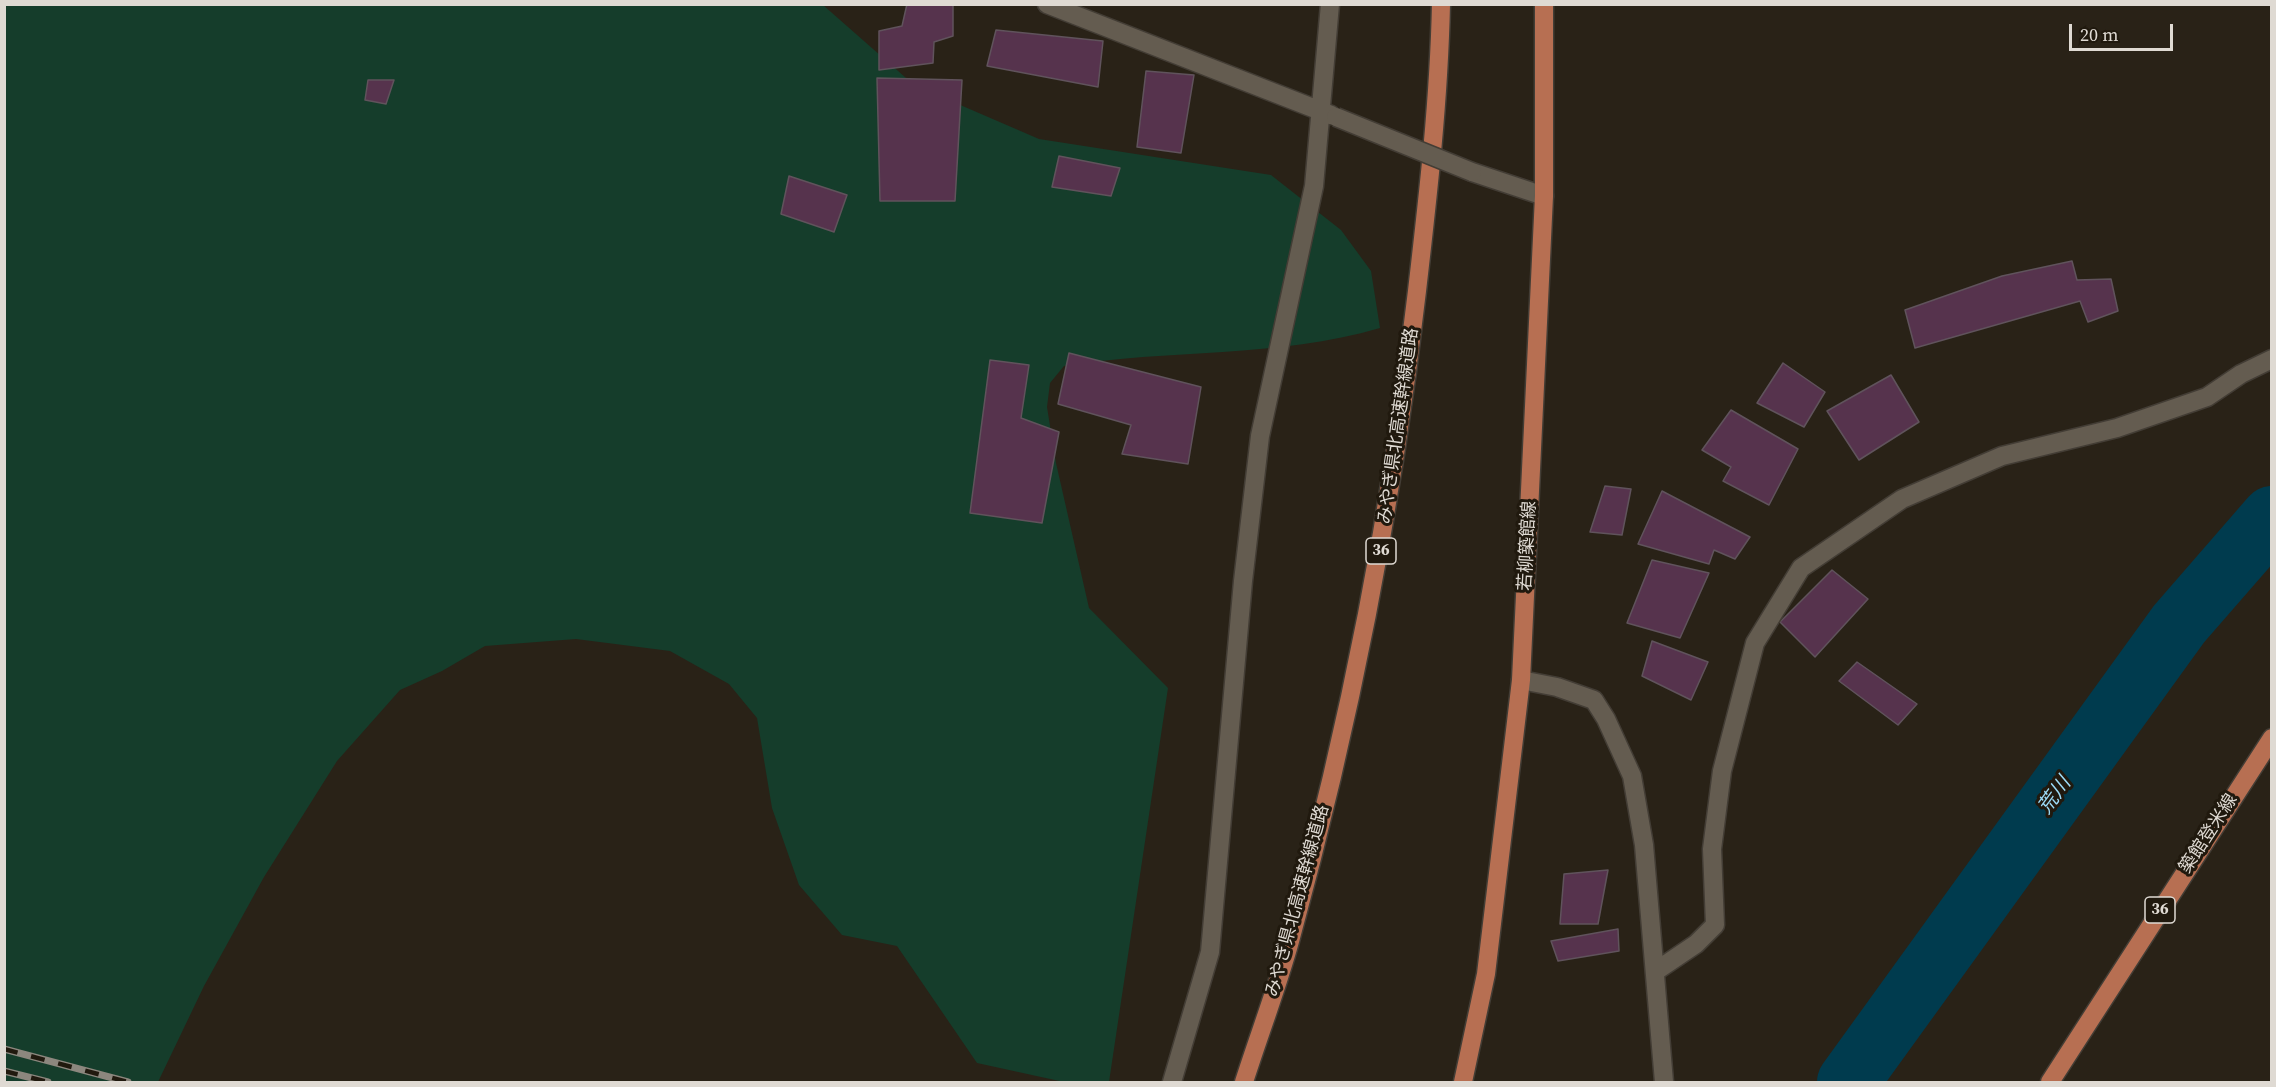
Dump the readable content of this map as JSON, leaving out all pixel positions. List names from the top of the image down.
{
  "streets": {
    "main road": [
      "みやぎ県北高速幹線道路",
      "若柳築館線",
      "36",
      "築館登米線"
    ]
  },
  "water": ["荒川"],
  "scale_bar": "20 m"
}
